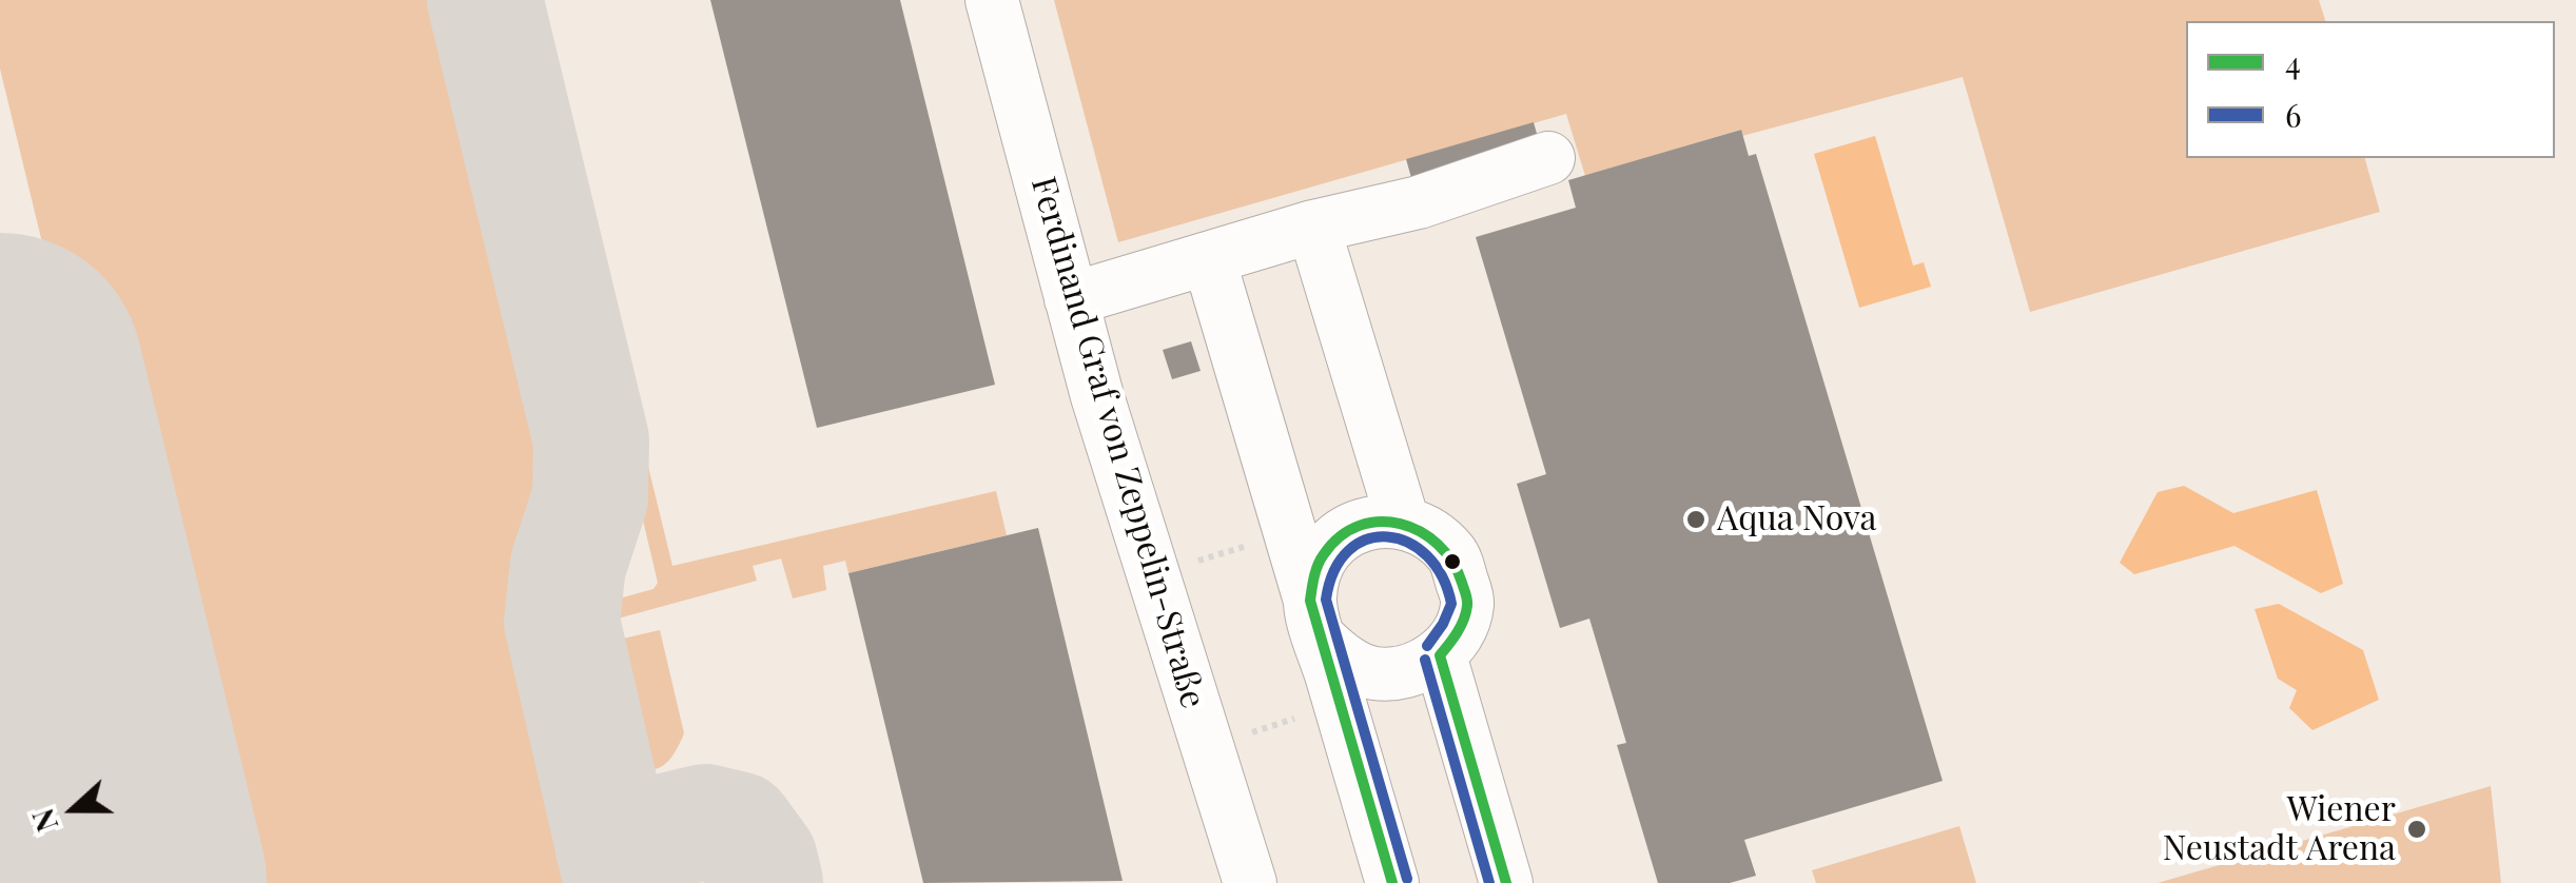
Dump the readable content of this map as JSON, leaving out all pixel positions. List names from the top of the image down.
{
  "streets": {
    "street": ["Ferdinand Graf von Zeppelin-Straße"]
  },
  "places": ["Aqua Nova", "Wiener Neustadt Arena"],
  "lines": ["transit line 4", "transit line 6"],
  "legend": ["4", "6"],
  "north": "left"
}
